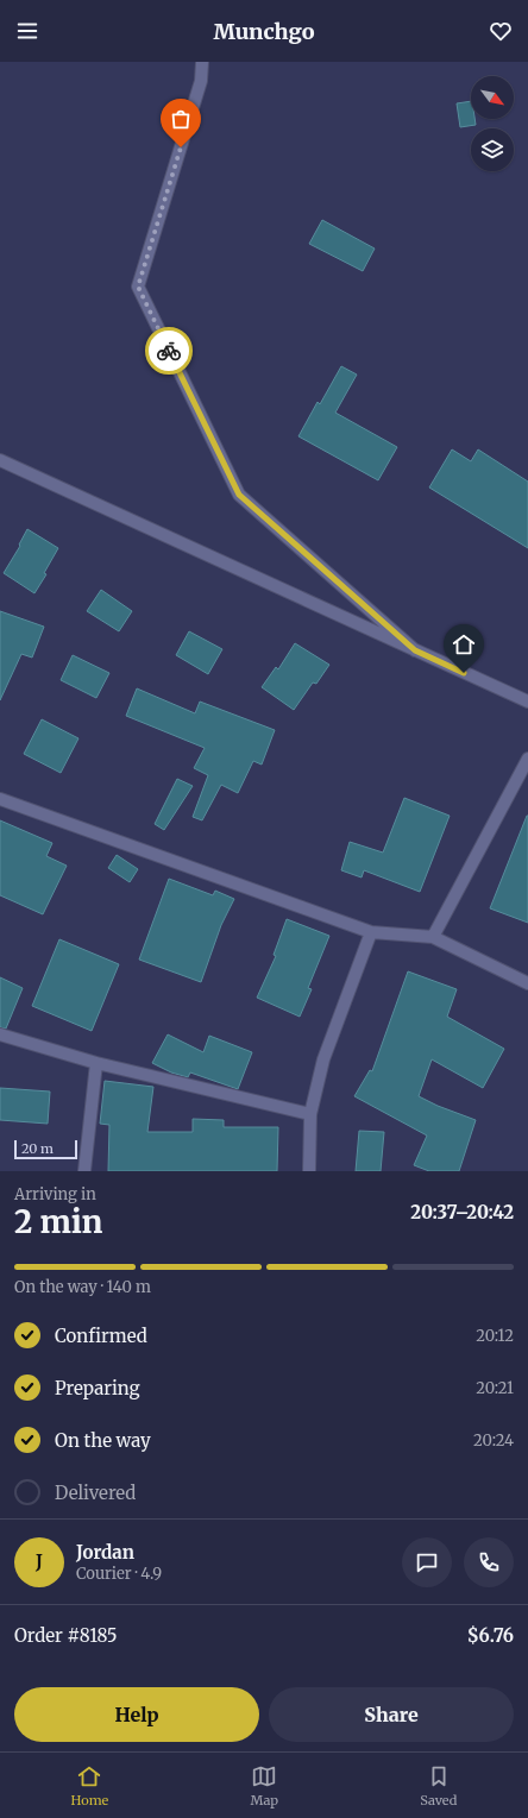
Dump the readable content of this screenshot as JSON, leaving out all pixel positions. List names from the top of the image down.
{
  "scale_bar": "20 m",
  "north": "bottom right",
  "page": {
    "header": "Munchgo",
    "scale": "20 m",
    "heading": ["2 min", "Arriving in", "20:37–20:42"],
    "panel": [
      "Jordan",
      "Courier · 4.9",
      "Order #8185",
      "$6.76"
    ],
    "bar": "On the way · 140 m",
    "list": [
      ["Confirmed", "20:12"],
      ["Preparing", "20:21"],
      ["On the way", "20:24"],
      "Delivered"
    ],
    "round": "J",
    "buttons": ["Help", "Share"],
    "tabs": ["Home", "Map", "Saved"]
  }
}
